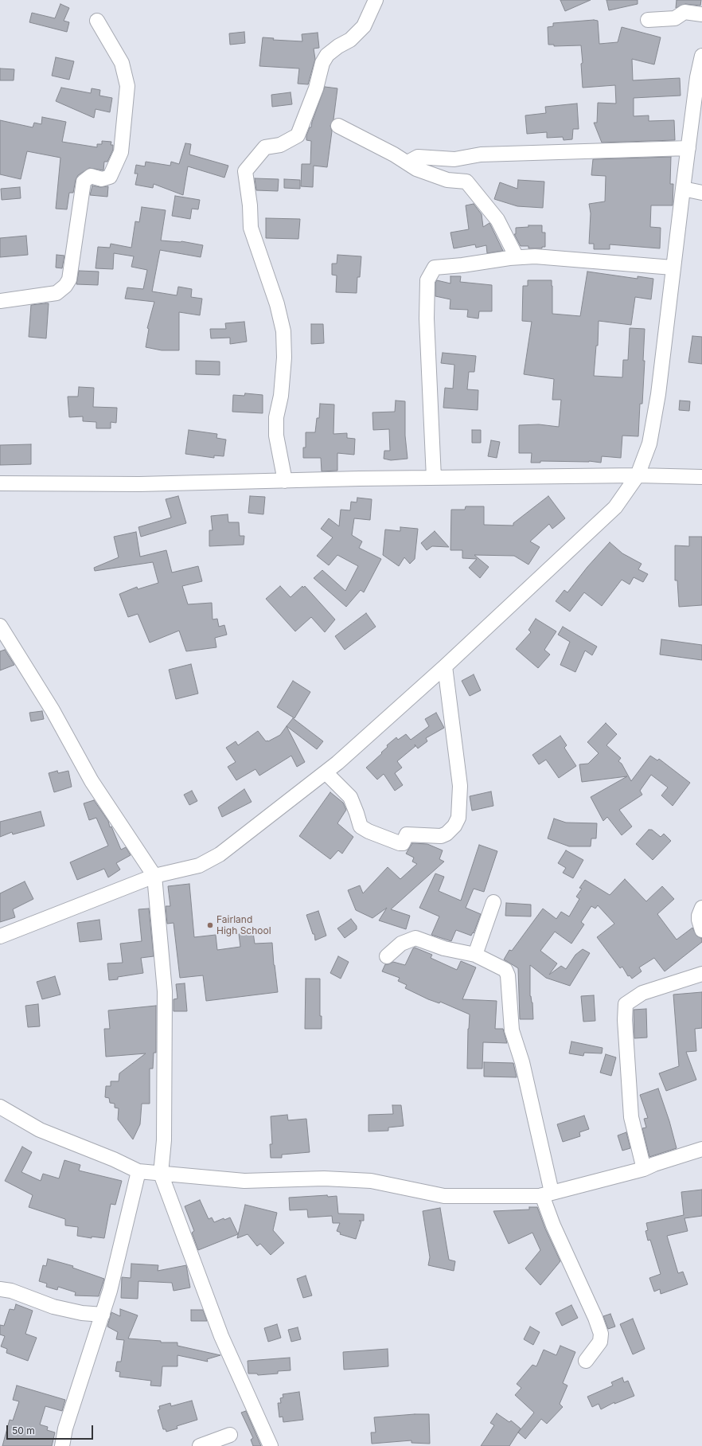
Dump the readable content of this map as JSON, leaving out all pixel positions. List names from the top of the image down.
{
  "places": ["Fairland High School"],
  "scale_bar": "50 m"
}
